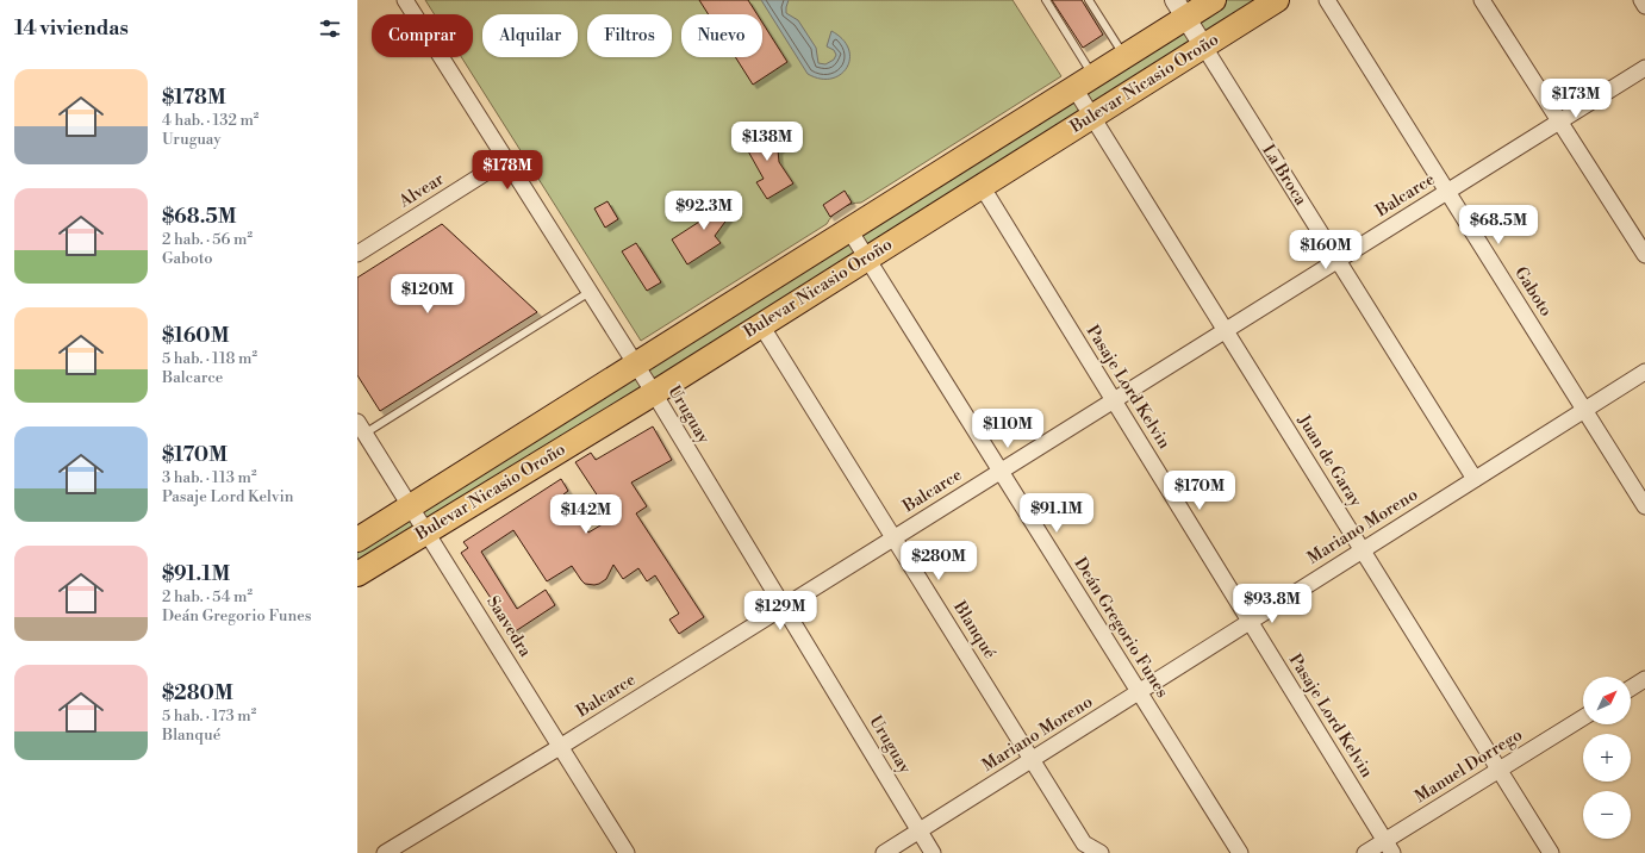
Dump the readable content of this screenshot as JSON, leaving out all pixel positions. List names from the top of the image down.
{
  "streets": {
    "main road": ["Bulevar Nicasio Oroño"],
    "street": [
      "La Broca",
      "Alvear",
      "Balcarce",
      "Gaboto",
      "Pasaje Lord Kelvin",
      "Uruguay",
      "Juan de Garay",
      "Mariano Moreno",
      "Saavedra",
      "Deán Gregorio Funes",
      "Blanqué",
      "Manuel Dorrego"
    ]
  },
  "crossings": [
    ["Bulevar Nicasio Oroño", "La Broca"],
    ["Bulevar Nicasio Oroño", "Pasaje Lord Kelvin"],
    ["Bulevar Nicasio Oroño", "Uruguay"],
    ["Bulevar Nicasio Oroño", "Juan de Garay"],
    ["Bulevar Nicasio Oroño", "Saavedra"],
    ["Bulevar Nicasio Oroño", "Deán Gregorio Funes"],
    ["Bulevar Nicasio Oroño", "Blanqué"],
    ["La Broca", "Balcarce"],
    ["La Broca", "Mariano Moreno"],
    ["Alvear", "Uruguay"],
    ["Balcarce", "Gaboto"],
    ["Balcarce", "Pasaje Lord Kelvin"],
    ["Balcarce", "Uruguay"],
    ["Balcarce", "Juan de Garay"],
    ["Balcarce", "Saavedra"],
    ["Balcarce", "Deán Gregorio Funes"],
    ["Balcarce", "Blanqué"],
    ["Gaboto", "Mariano Moreno"],
    ["Pasaje Lord Kelvin", "Mariano Moreno"],
    ["Pasaje Lord Kelvin", "Manuel Dorrego"],
    ["Uruguay", "Mariano Moreno"],
    ["Juan de Garay", "Mariano Moreno"],
    ["Juan de Garay", "Manuel Dorrego"],
    ["Mariano Moreno", "Deán Gregorio Funes"],
    ["Mariano Moreno", "Blanqué"]
  ],
  "north": "top right",
  "page": {
    "heading": "14 viviendas",
    "chip": [
      "Comprar",
      "Alquilar",
      "Filtros",
      "Nuevo"
    ],
    "list": [
      {
        "name": "$178M",
        "note": "4 hab. · 132 m² · Uruguay"
      },
      {
        "name": "$68.5M",
        "note": "2 hab. · 56 m² · Gaboto"
      },
      {
        "name": "$160M",
        "note": "5 hab. · 118 m² · Balcarce"
      },
      {
        "name": "$170M",
        "note": "3 hab. · 113 m² · Pasaje Lord Kelvin"
      },
      {
        "name": "$91.1M",
        "note": "2 hab. · 54 m² · Deán Gregorio Funes"
      },
      {
        "name": "$280M",
        "note": "5 hab. · 173 m² · Blanqué"
      }
    ],
    "price": [
      "$173M",
      "$138M",
      "$178M",
      "$92.3M",
      "$68.5M",
      "$160M",
      "$120M",
      "$110M",
      "$170M",
      "$91.1M",
      "$142M",
      "$280M",
      "$93.8M",
      "$129M"
    ],
    "map_buttons": ["+", "−"]
  }
}
